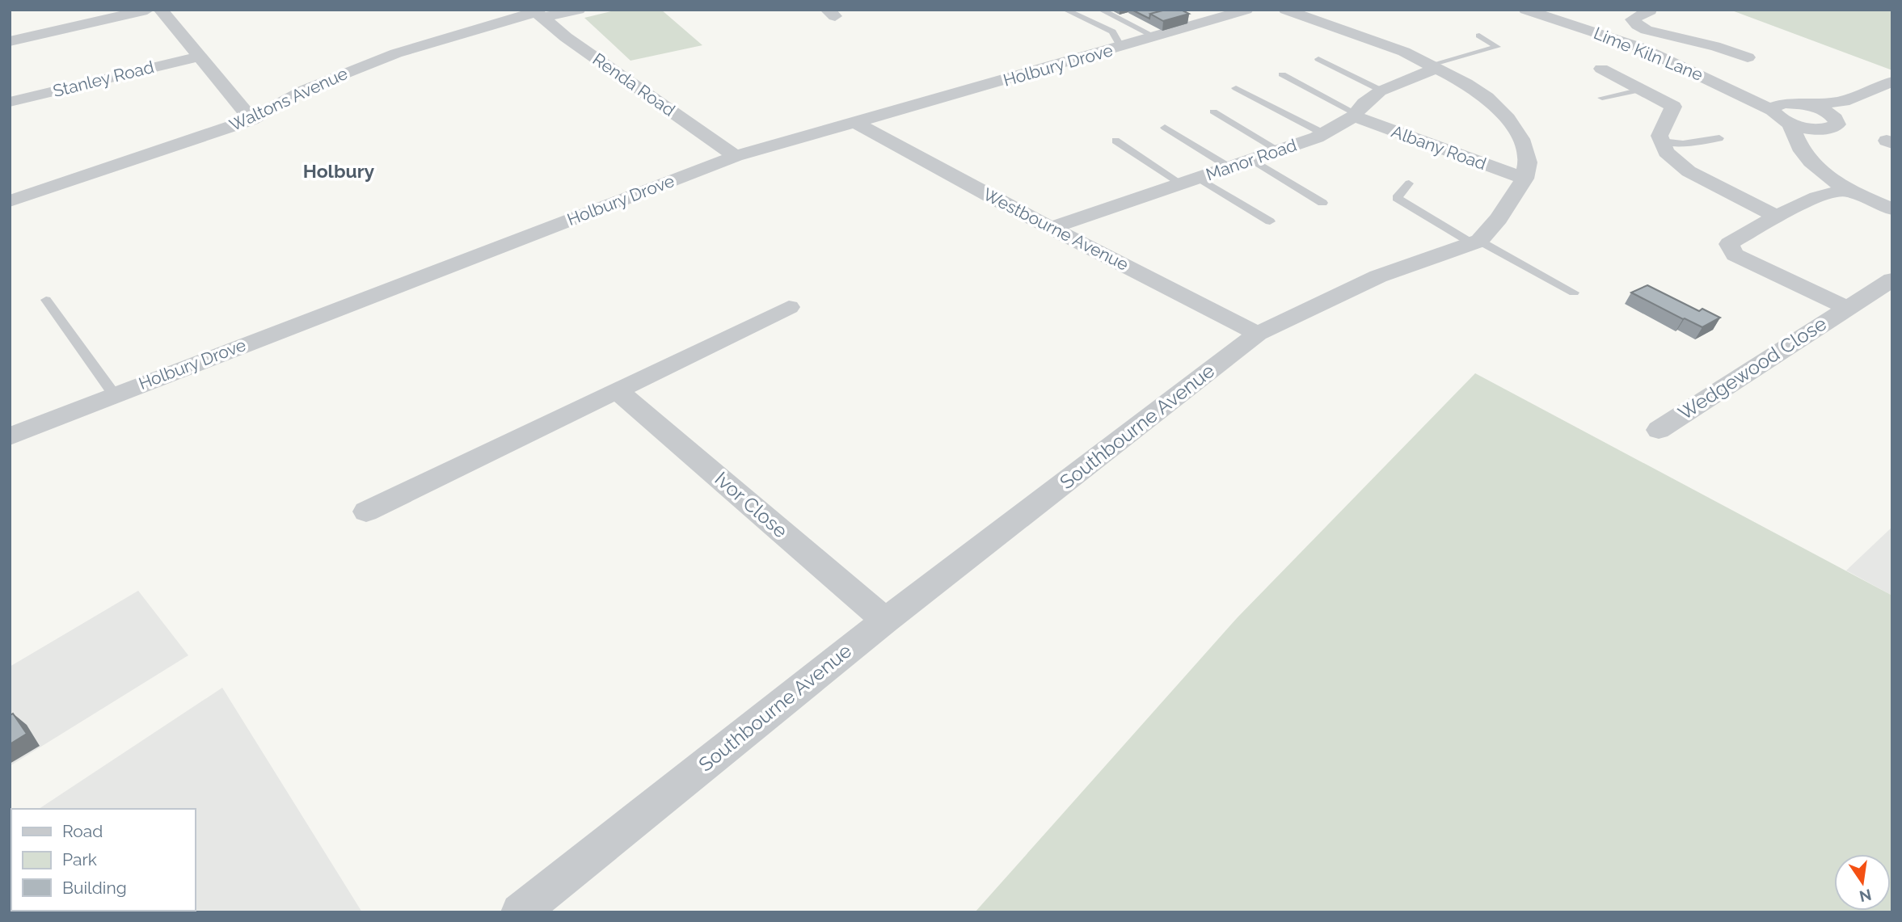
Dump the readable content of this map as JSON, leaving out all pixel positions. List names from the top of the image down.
{
  "streets": {
    "street": [
      "Lime Kiln Lane",
      "Holbury Drove",
      "Stanley Road",
      "Renda Road",
      "Waltons Avenue",
      "Albany Road",
      "Manor Road",
      "Westbourne Avenue",
      "Wedgewood Close",
      "Southbourne Avenue",
      "Ivor Close"
    ]
  },
  "crossings": [
    ["Holbury Drove", "Renda Road"],
    ["Holbury Drove", "Westbourne Avenue"],
    ["Renda Road", "Waltons Avenue"],
    ["Albany Road", "Manor Road"],
    ["Albany Road", "Southbourne Avenue"],
    ["Manor Road", "Westbourne Avenue"],
    ["Westbourne Avenue", "Southbourne Avenue"],
    ["Southbourne Avenue", "Ivor Close"]
  ],
  "districts": ["Holbury"],
  "legend": ["Road", "Park", "Building"],
  "north": "bottom"
}
